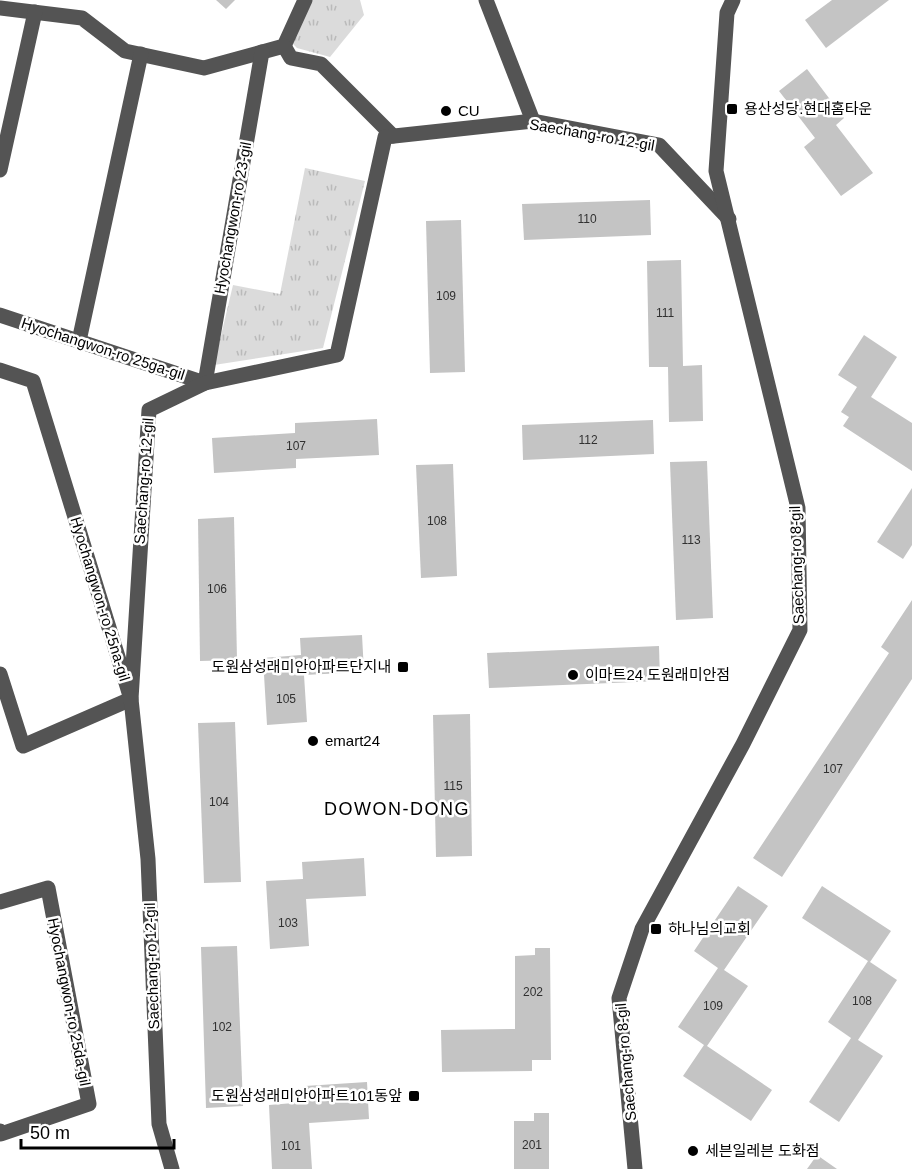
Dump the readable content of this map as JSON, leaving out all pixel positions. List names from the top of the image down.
{
  "streets": {
    "street": [
      "Saechang-ro 12-gil",
      "Hyochangwon-ro 23-gil",
      "Hyochangwon-ro 25ga-gil",
      "Saechang-ro 8-gil",
      "Hyochangwon-ro 25na-gil",
      "Hyochangwon-ro 25da-gil"
    ]
  },
  "crossings": [
    ["Saechang-ro 12-gil", "Hyochangwon-ro 23-gil"],
    ["Saechang-ro 12-gil", "Hyochangwon-ro 25ga-gil"],
    ["Saechang-ro 12-gil", "Saechang-ro 8-gil"],
    ["Saechang-ro 12-gil", "Hyochangwon-ro 25na-gil"],
    ["Hyochangwon-ro 23-gil", "Hyochangwon-ro 25ga-gil"]
  ],
  "districts": ["DOWON-DONG"],
  "places": {
    "transit": [
      "용산성당.현대홈타운",
      "도원삼성래미안아파트단지내",
      "하나님의교회",
      "도원삼성래미안아파트101동앞"
    ],
    "other": [
      "CU",
      "이마트24 도원래미안점",
      "emart24",
      "세븐일레븐 도화점"
    ]
  },
  "house_numbers": [
    "110",
    "109",
    "111",
    "112",
    "107",
    "108",
    "113",
    "106",
    "105",
    "107",
    "115",
    "104",
    "103",
    "202",
    "108",
    "109",
    "102",
    "201",
    "101"
  ],
  "scale_bar": "50 m"
}
